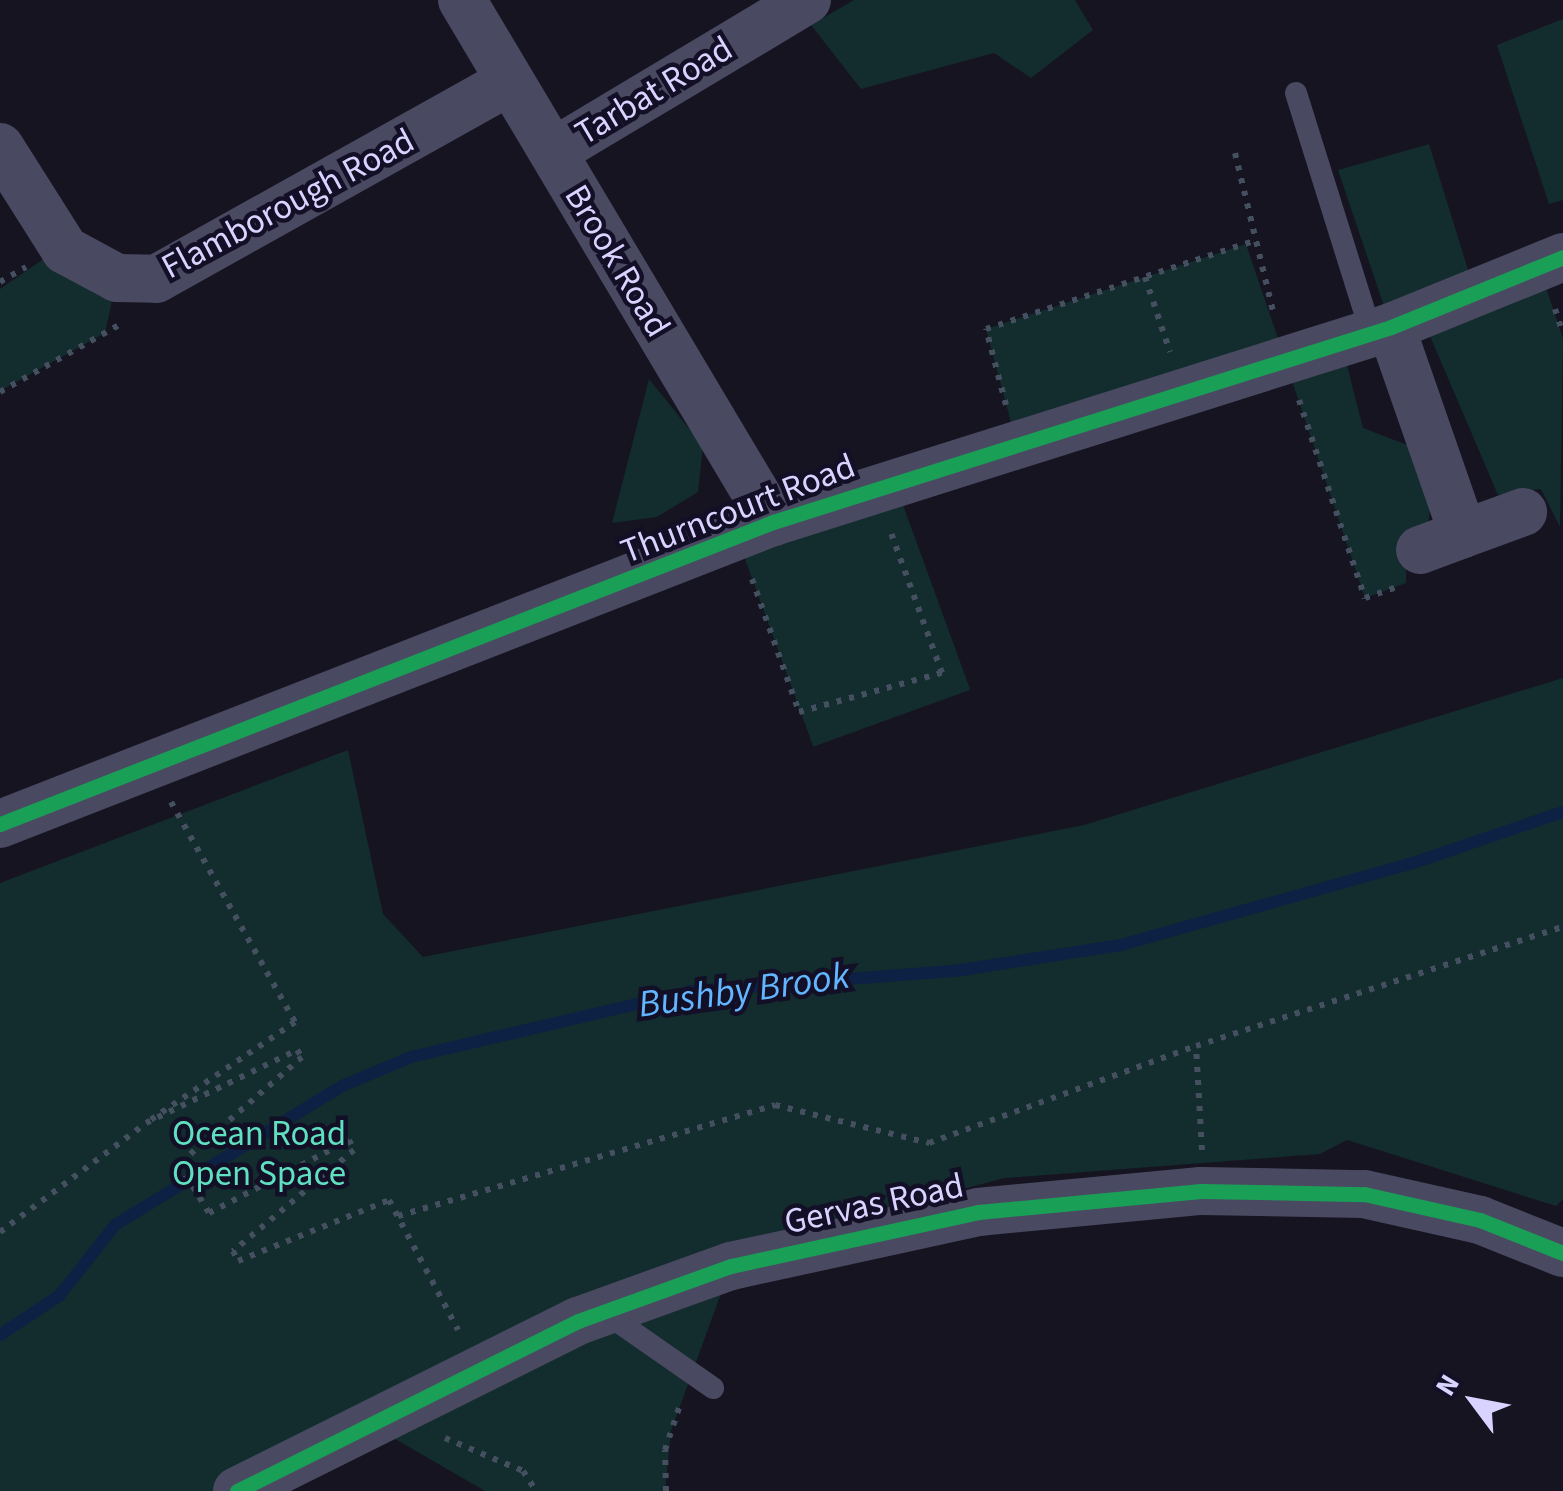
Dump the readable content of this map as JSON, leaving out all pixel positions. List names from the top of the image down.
{
  "streets": {
    "street": [
      "Tarbat Road",
      "Flamborough Road",
      "Brook Road",
      "Thurncourt Road",
      "Gervas Road"
    ]
  },
  "crossings": [
    ["Tarbat Road", "Brook Road"],
    ["Flamborough Road", "Brook Road"],
    ["Brook Road", "Thurncourt Road"]
  ],
  "water": ["Bushby Brook"],
  "parks": ["Ocean Road Open Space"],
  "north": "top left"
}
